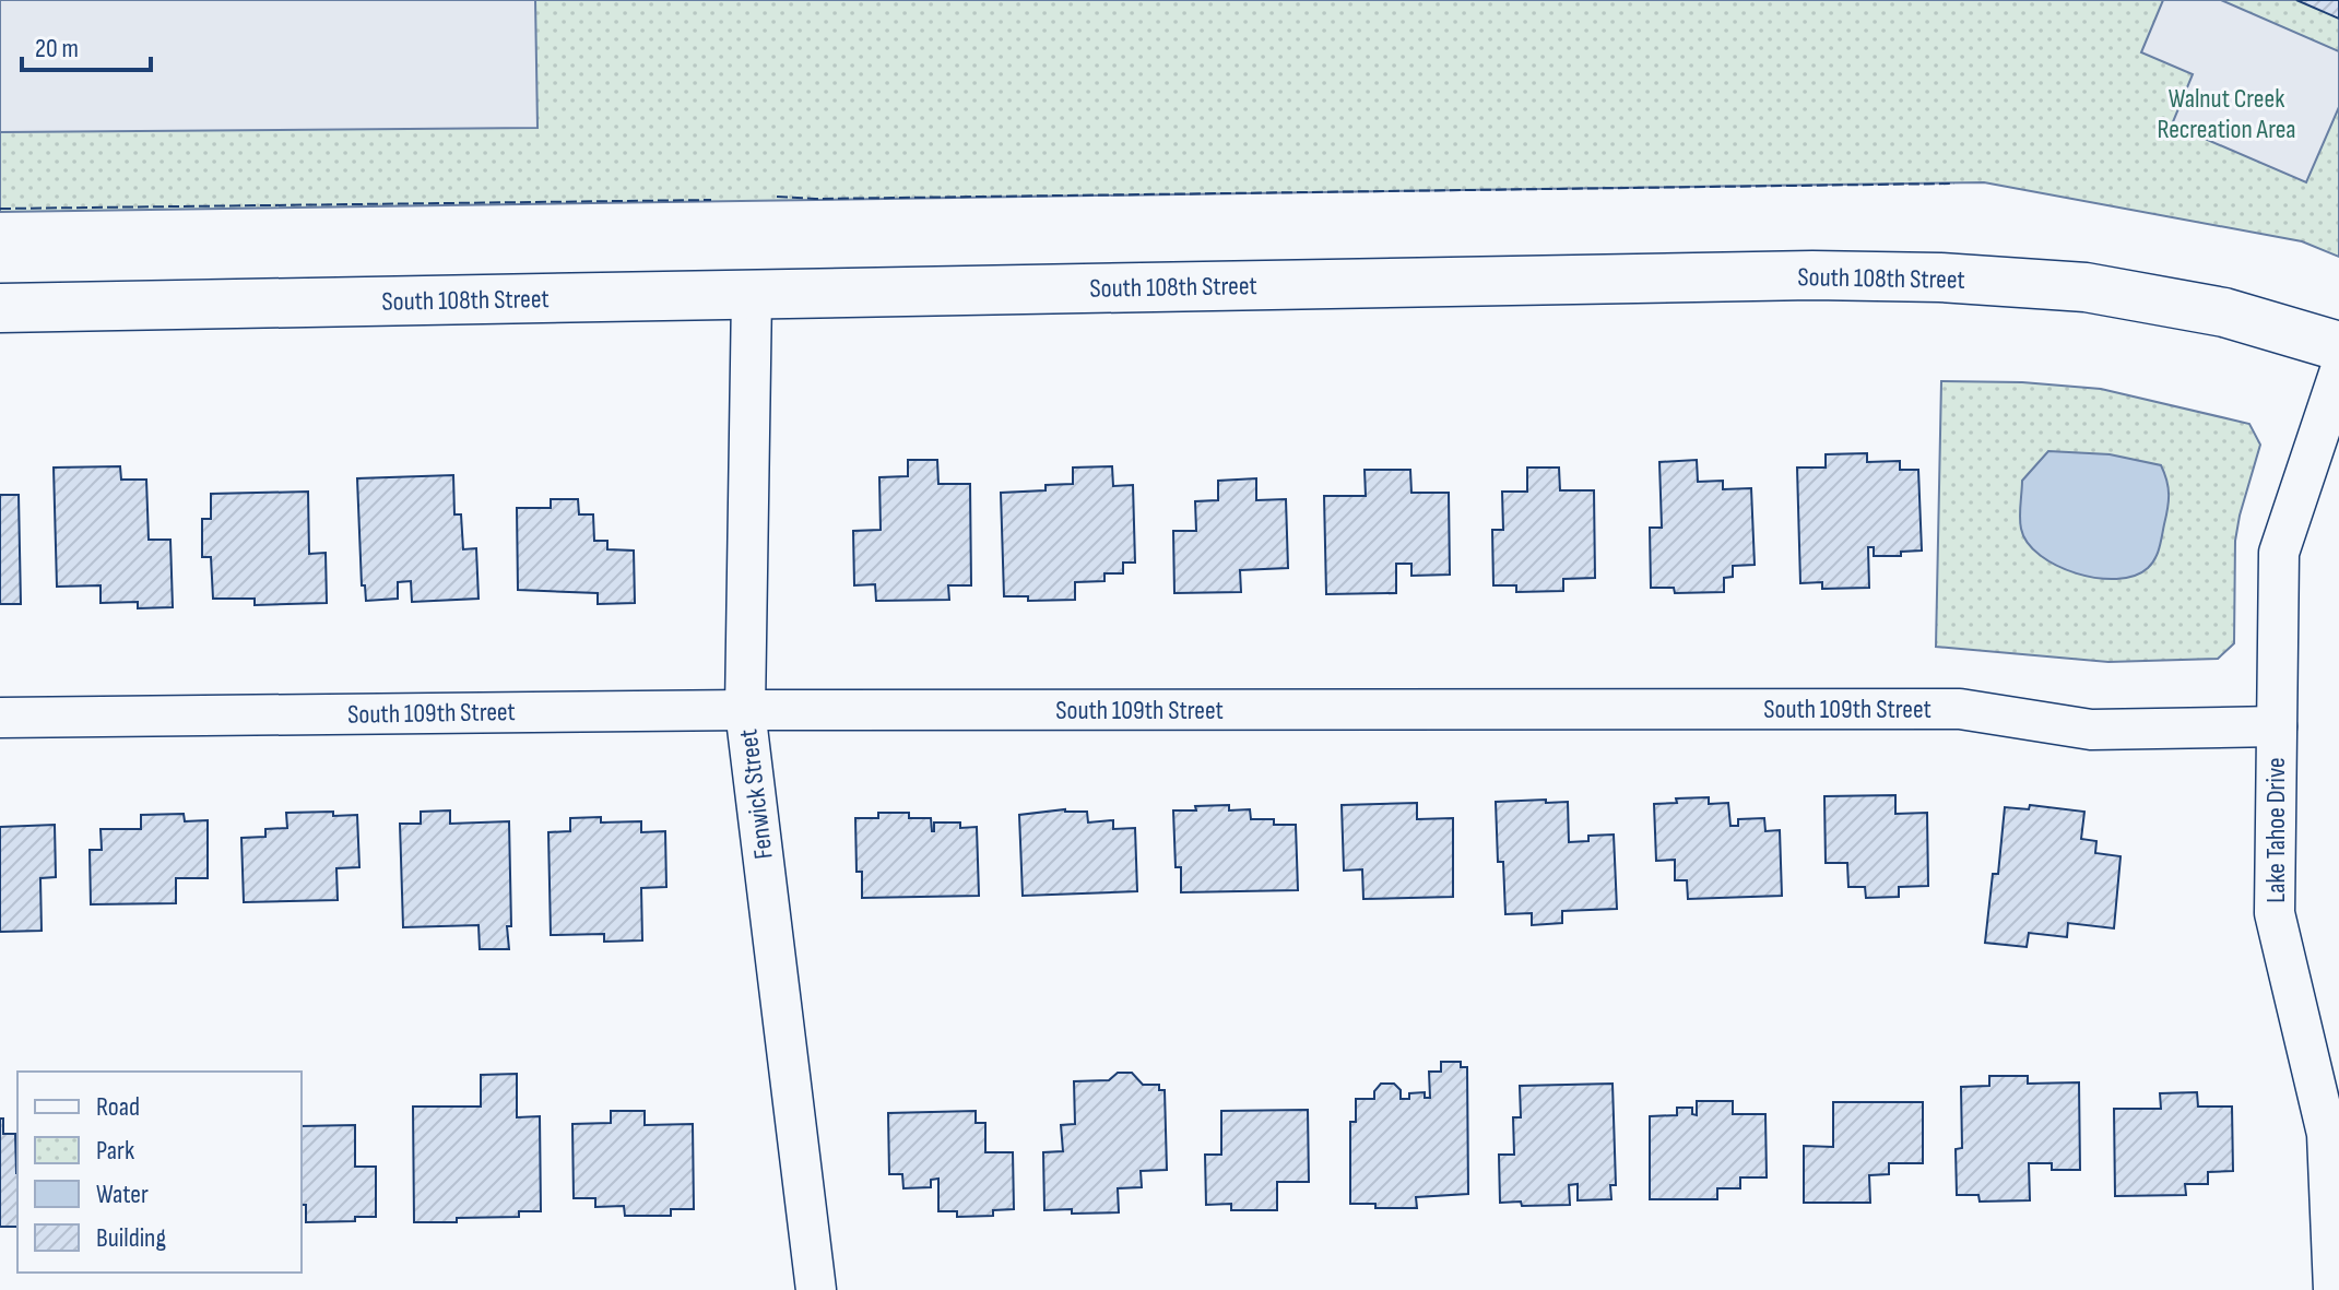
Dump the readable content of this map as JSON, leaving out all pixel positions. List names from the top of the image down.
{
  "streets": {
    "street": [
      "South 108th Street",
      "South 109th Street",
      "Fenwick Street",
      "Lake Tahoe Drive"
    ]
  },
  "crossings": [
    ["South 108th Street", "Fenwick Street"],
    ["South 109th Street", "Fenwick Street"],
    ["South 109th Street", "Lake Tahoe Drive"]
  ],
  "parks": ["Walnut Creek Recreation Area"],
  "legend": [
    "Road",
    "Park",
    "Water",
    "Building"
  ],
  "scale_bar": "20 m"
}
